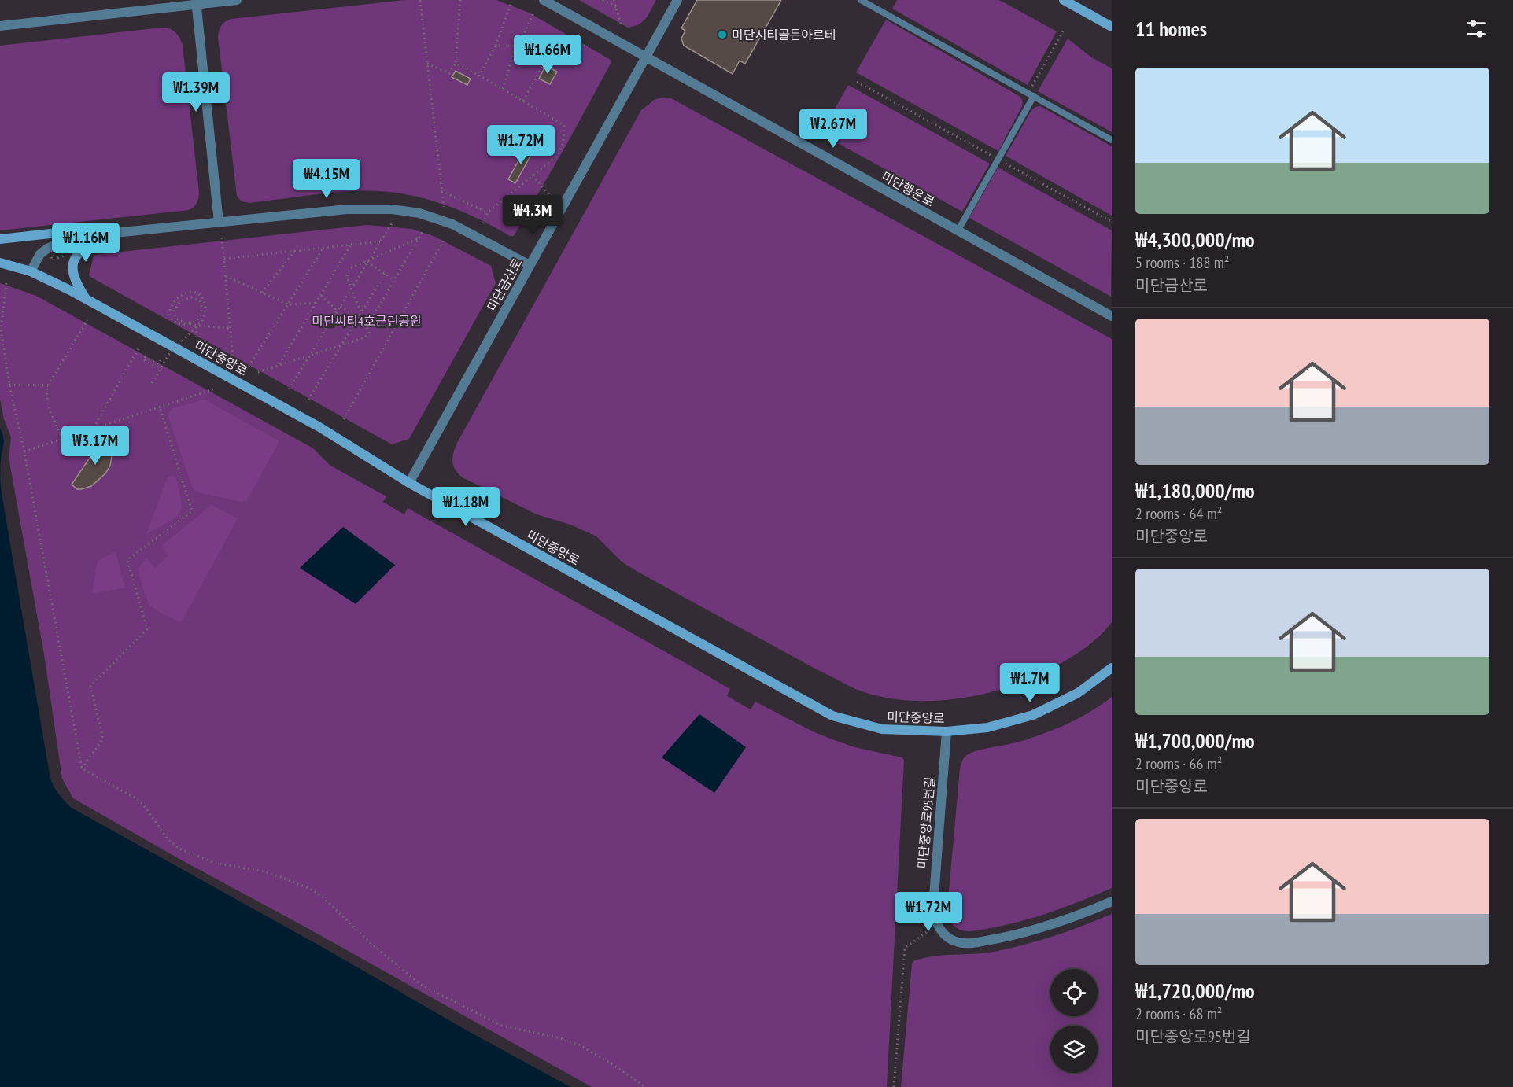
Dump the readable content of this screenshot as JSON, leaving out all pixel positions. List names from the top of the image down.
{
  "streets": {
    "street": [
      "미단행운로",
      "미단금산로",
      "미단중앙로",
      "미단중앙로95번길"
    ]
  },
  "crossings": [
    ["미단행운로", "미단금산로"],
    ["미단금산로", "미단중앙로"],
    ["미단중앙로", "미단중앙로95번길"]
  ],
  "parks": ["미단씨티4호근린공원"],
  "places": ["미단시티골든아르테"],
  "page": {
    "heading": "11 homes",
    "price": [
      "₩1.66M",
      "₩1.39M",
      "₩2.67M",
      "₩1.72M",
      "₩4.15M",
      "₩4.3M",
      "₩1.16M",
      "₩3.17M",
      "₩1.18M",
      "₩1.7M",
      "₩1.72M"
    ],
    "list": [
      {
        "name": "₩4,300,000/mo",
        "note": "5 rooms · 188 m² · 미단금산로"
      },
      {
        "name": "₩1,180,000/mo",
        "note": "2 rooms · 64 m² · 미단중앙로"
      },
      {
        "name": "₩1,700,000/mo",
        "note": "2 rooms · 66 m² · 미단중앙로"
      },
      {
        "name": "₩1,720,000/mo",
        "note": "2 rooms · 68 m² · 미단중앙로95번길"
      }
    ]
  }
}
